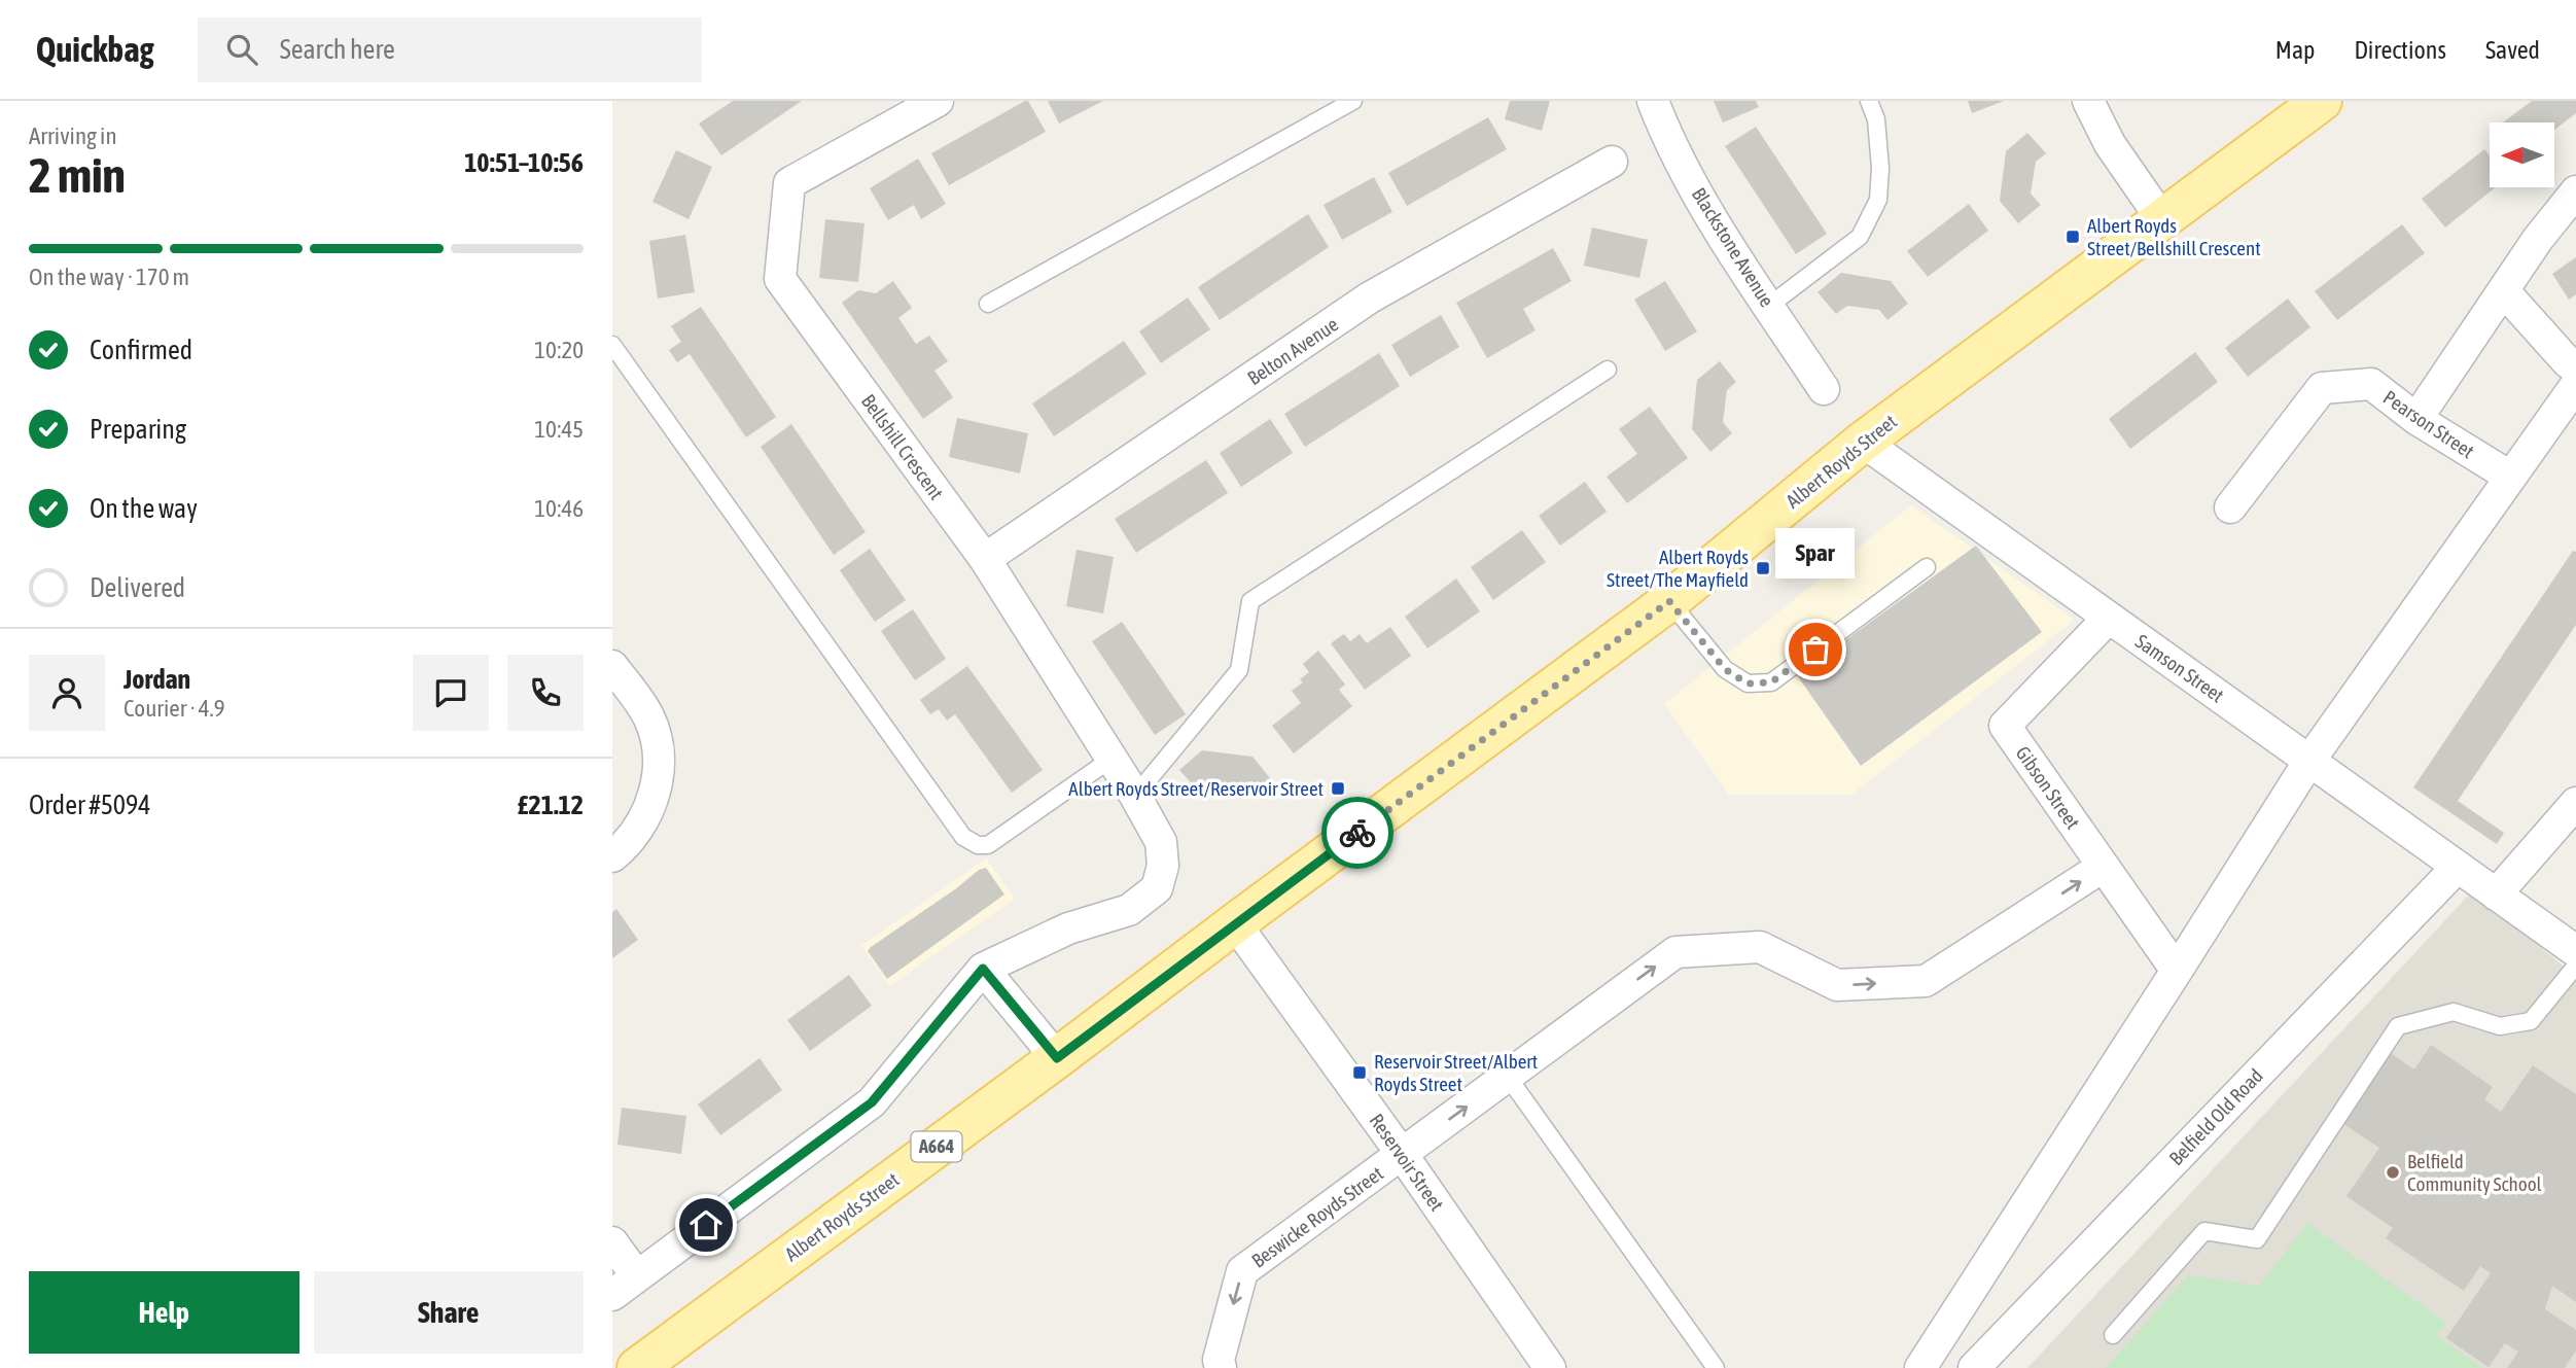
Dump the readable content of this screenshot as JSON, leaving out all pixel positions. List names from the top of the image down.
{
  "streets": {
    "main road": ["Albert Royds Street", "A664"],
    "street": [
      "Blackstone Avenue",
      "Belton Avenue",
      "Pearson Street",
      "Bellshill Crescent",
      "Samson Street",
      "Gibson Street",
      "Belfield Old Road",
      "Reservoir Street",
      "Beswicke Royds Street"
    ]
  },
  "crossings": [
    ["Belton Avenue", "Bellshill Crescent"],
    ["Albert Royds Street", "Samson Street"],
    ["Albert Royds Street", "Reservoir Street"],
    ["Samson Street", "Gibson Street"],
    ["Samson Street", "Belfield Old Road"],
    ["Gibson Street", "Beswicke Royds Street"],
    ["Reservoir Street", "Beswicke Royds Street"]
  ],
  "places": {
    "transit": [
      "Albert Royds Street/Bellshill Crescent",
      "Albert Royds Street/The Mayfield",
      "Albert Royds Street/Reservoir Street",
      "Reservoir Street/Albert Royds Street"
    ],
    "other": ["Spar", "Belfield Community School"]
  },
  "north": "left",
  "page": {
    "header": "Quickbag",
    "search": "Search here",
    "nav": ["Map", "Directions", "Saved"],
    "heading": ["2 min", "Arriving in", "10:51–10:56"],
    "panel": [
      "Jordan",
      "Courier · 4.9",
      "Order #5094",
      "£21.12"
    ],
    "bar": "On the way · 170 m",
    "list": [
      ["Confirmed", "10:20"],
      ["Preparing", "10:45"],
      ["On the way", "10:46"],
      "Delivered"
    ],
    "bubble": "Spar",
    "buttons": ["Help", "Share"]
  }
}
